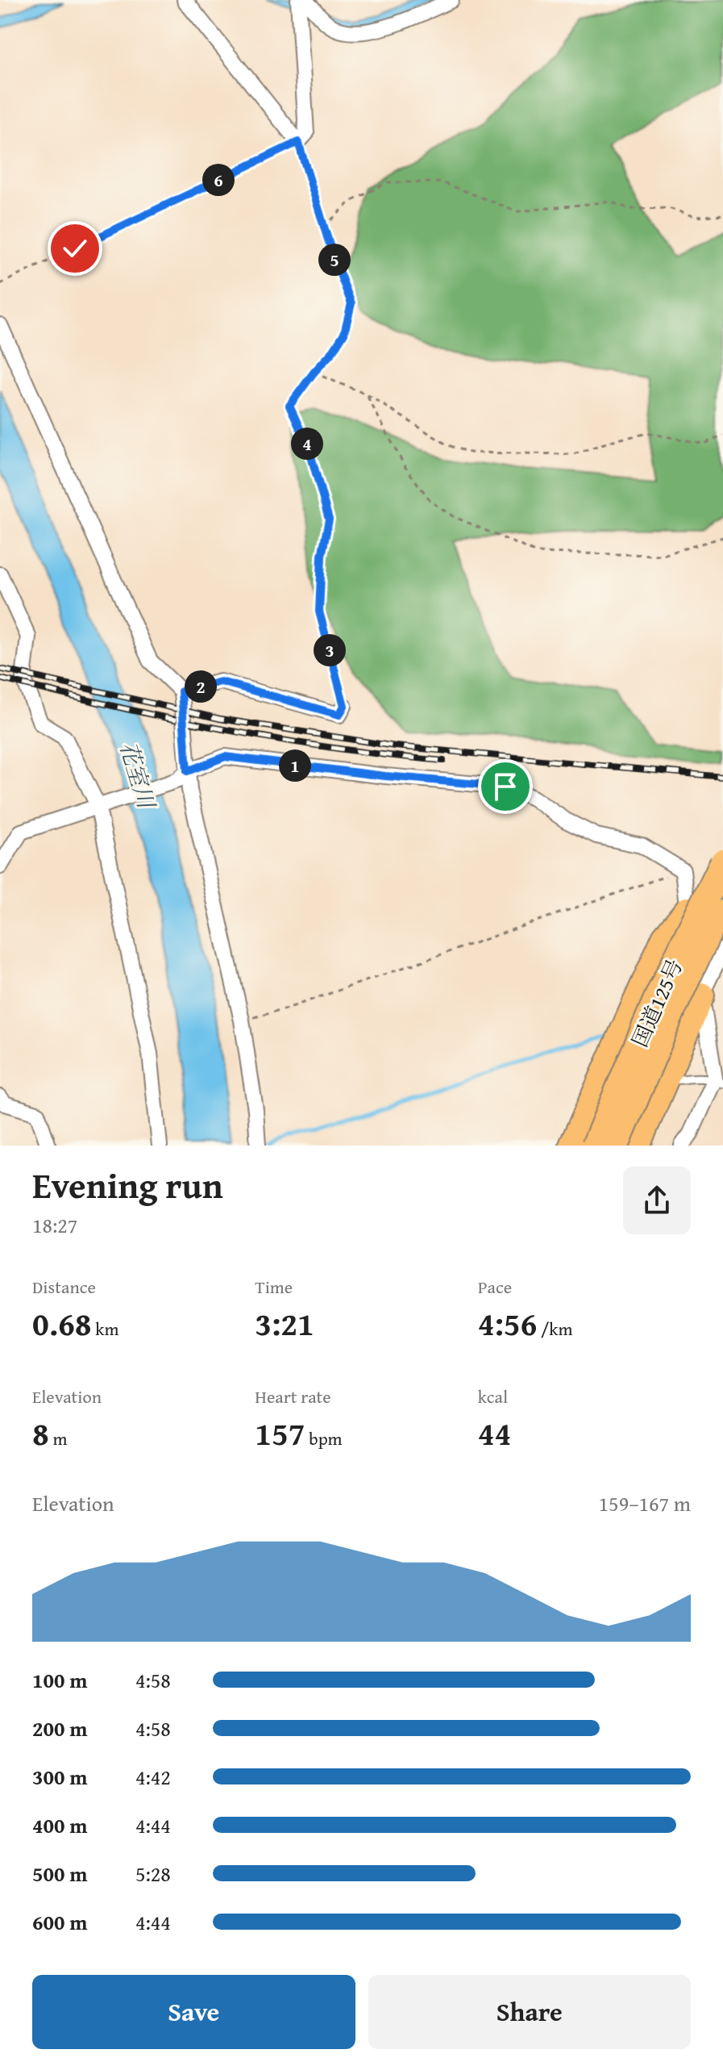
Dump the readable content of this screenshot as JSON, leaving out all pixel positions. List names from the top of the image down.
{
  "streets": {
    "highway": ["国道125号"]
  },
  "water": ["花室川"],
  "page": {
    "pins": [
      "6",
      "5",
      "4",
      "3",
      "2",
      "1"
    ],
    "heading": ["Evening run", "18:27"],
    "stats": [
      ["Distance", "0.68 km"],
      ["Time", "3:21"],
      ["Pace", "4:56 /km"],
      ["Elevation", "8 m"],
      ["Heart rate", "157 bpm"],
      ["kcal", "44"]
    ],
    "chart": ["Elevation", "159–167 m"],
    "list": [
      {
        "name": "100 m",
        "note": "4:58"
      },
      {
        "name": "200 m",
        "note": "4:58"
      },
      {
        "name": "300 m",
        "note": "4:42"
      },
      {
        "name": "400 m",
        "note": "4:44"
      },
      {
        "name": "500 m",
        "note": "5:28"
      },
      {
        "name": "600 m",
        "note": "4:44"
      }
    ],
    "buttons": ["Save", "Share"]
  }
}
